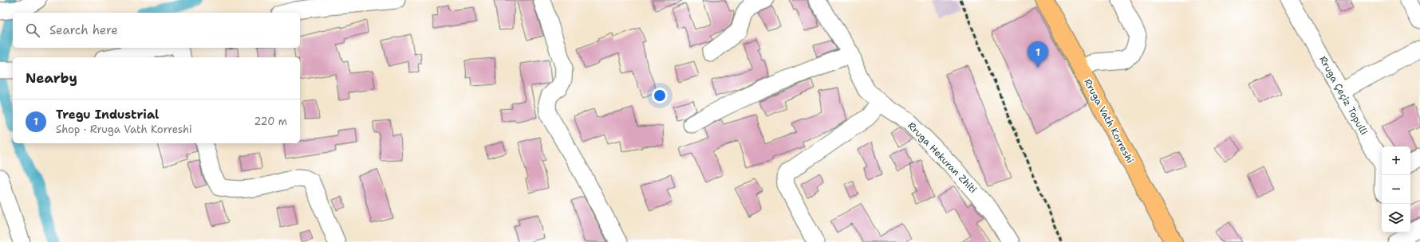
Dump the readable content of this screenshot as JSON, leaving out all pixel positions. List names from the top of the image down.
{
  "streets": {
    "main road": ["Rruga Vath Korreshi"],
    "street": ["Rruga Çeçiz Topulli", "Rruga Hekuran Zhiti"]
  },
  "page": {
    "search": "Search here",
    "pins": "1",
    "heading": "Nearby",
    "list": [
      {
        "mark": "1",
        "name": "Tregu Industrial",
        "note": "Shop · Rruga Vath Korreshi",
        "value": "220 m"
      }
    ],
    "map_buttons": ["+", "−"]
  }
}
